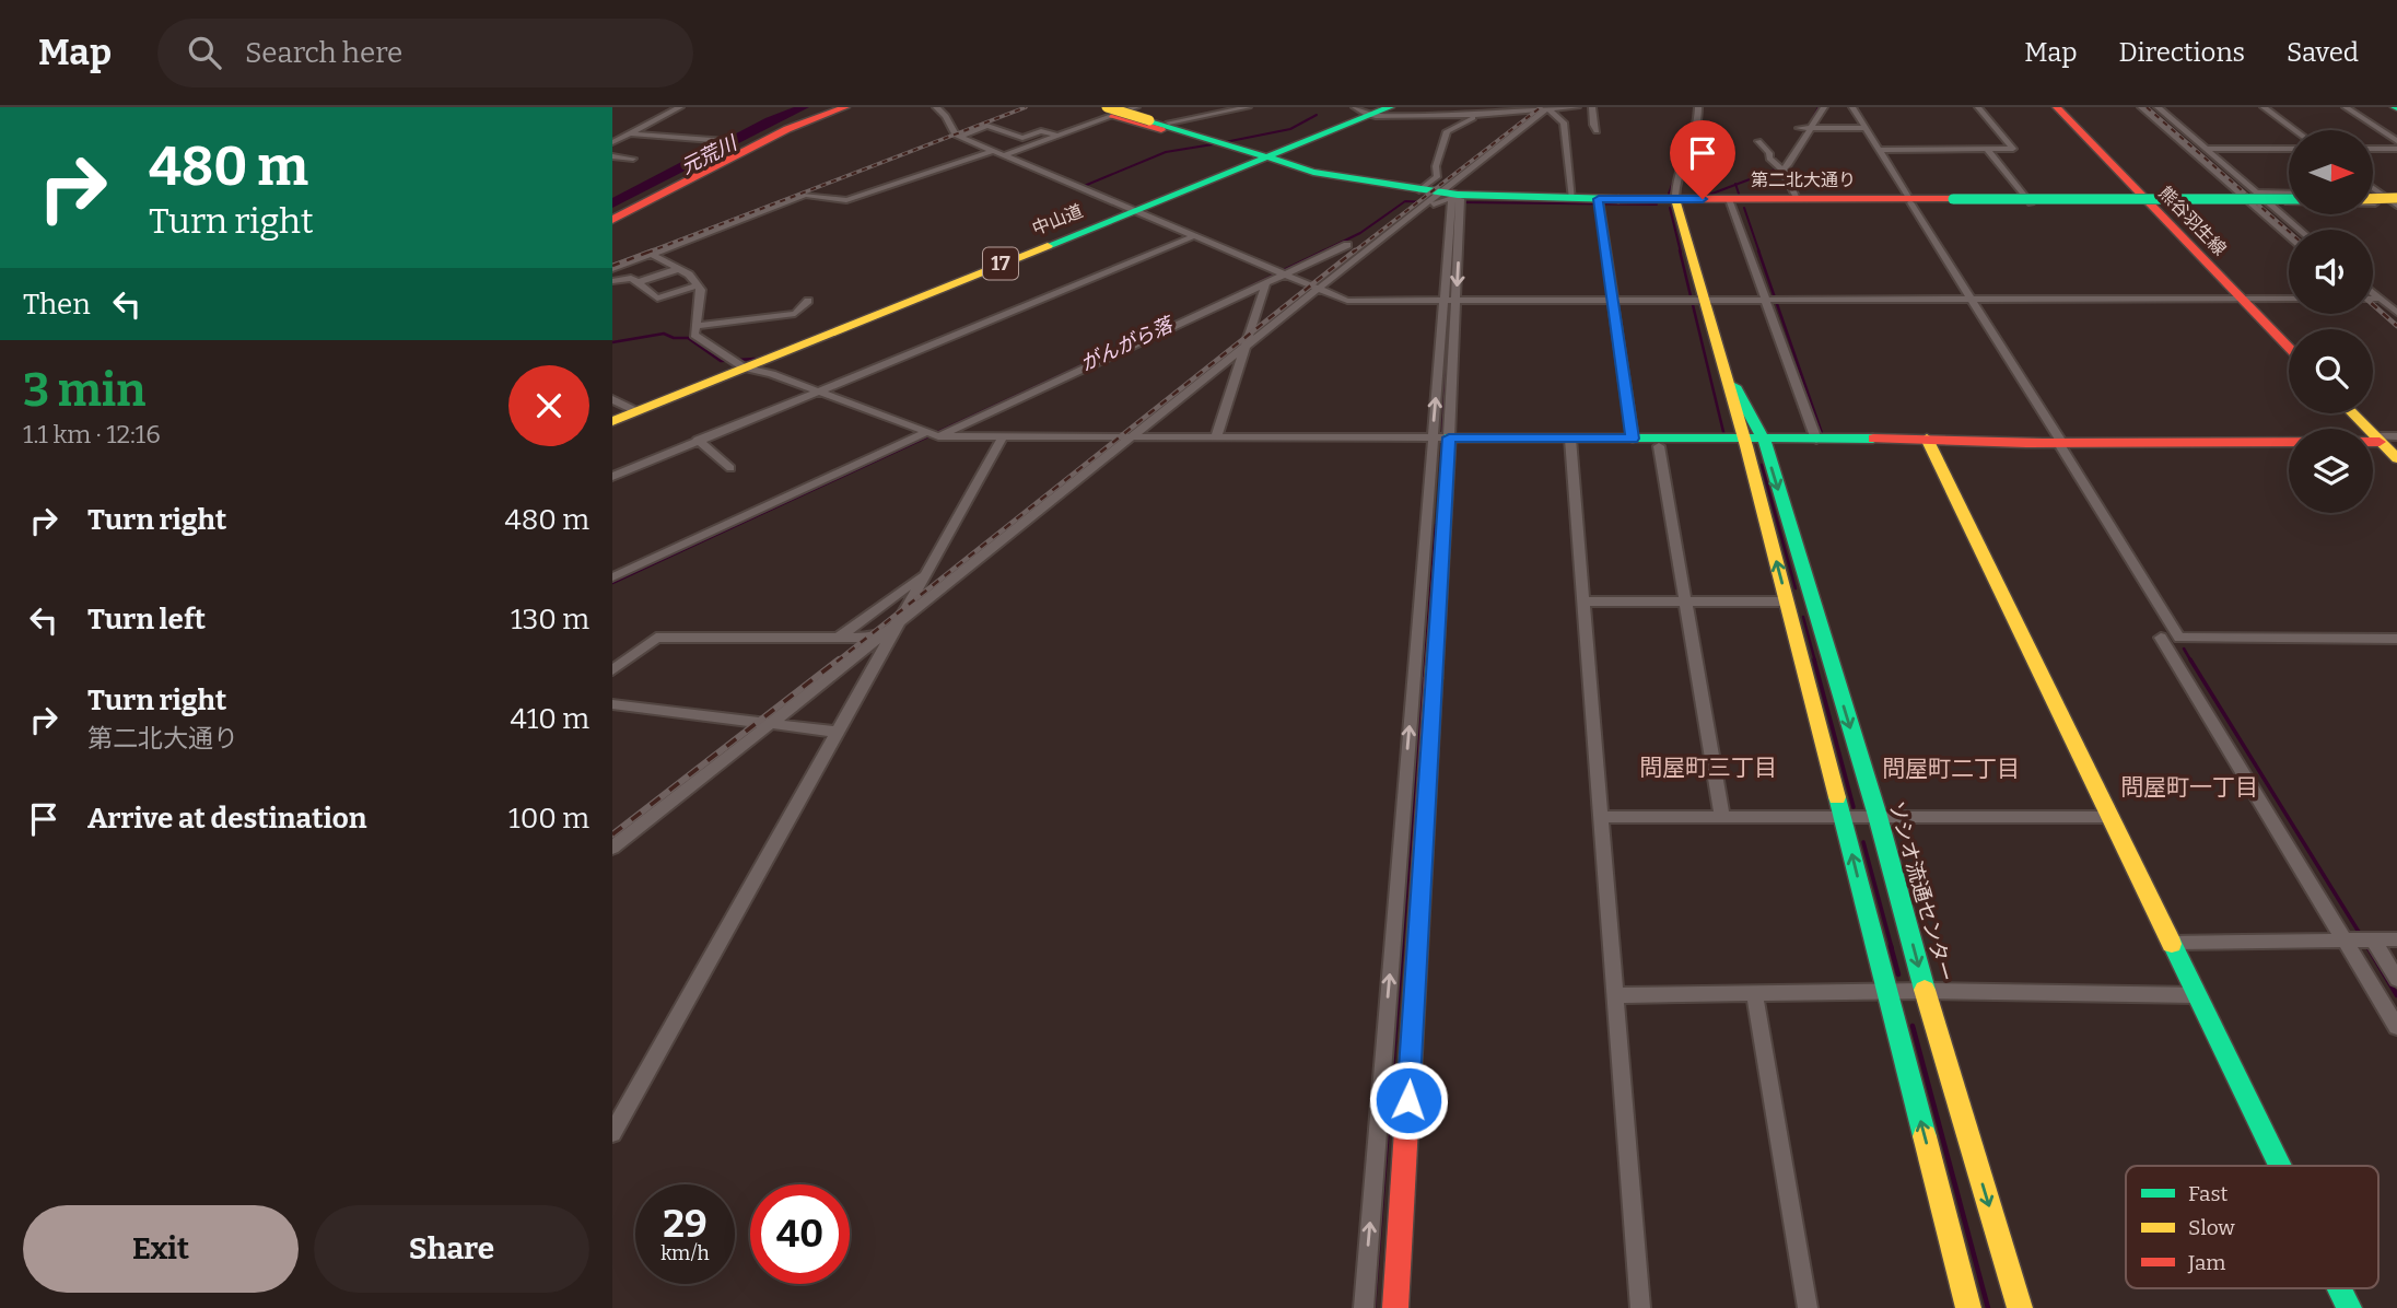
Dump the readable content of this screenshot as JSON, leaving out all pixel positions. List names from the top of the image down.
{
  "streets": {
    "main road": [
      "第二北大通り",
      "中山道",
      "熊谷羽生線",
      "17",
      "ソシオ流通センター"
    ]
  },
  "crossings": [
    ["第二北大通り", "中山道"]
  ],
  "districts": ["問屋町三丁目", "問屋町二丁目", "問屋町一丁目"],
  "water": ["元荒川", "がんがら落"],
  "legend": ["Fast", "Slow", "Jam"],
  "north": "right",
  "page": {
    "header": "Map",
    "search": "Search here",
    "nav": ["Map", "Directions", "Saved"],
    "turn": ["480 m", "Turn right"],
    "then": "Then",
    "heading": ["3 min", "1.1 km · 12:16"],
    "list": [
      {
        "name": "Turn right",
        "value": "480 m"
      },
      {
        "name": "Turn left",
        "value": "130 m"
      },
      {
        "name": "Turn right",
        "note": "第二北大通り",
        "value": "410 m"
      },
      {
        "name": "Arrive at destination",
        "value": "100 m"
      }
    ],
    "speed": "29 km/h",
    "limit": "40",
    "buttons": ["Exit", "Share"]
  }
}
